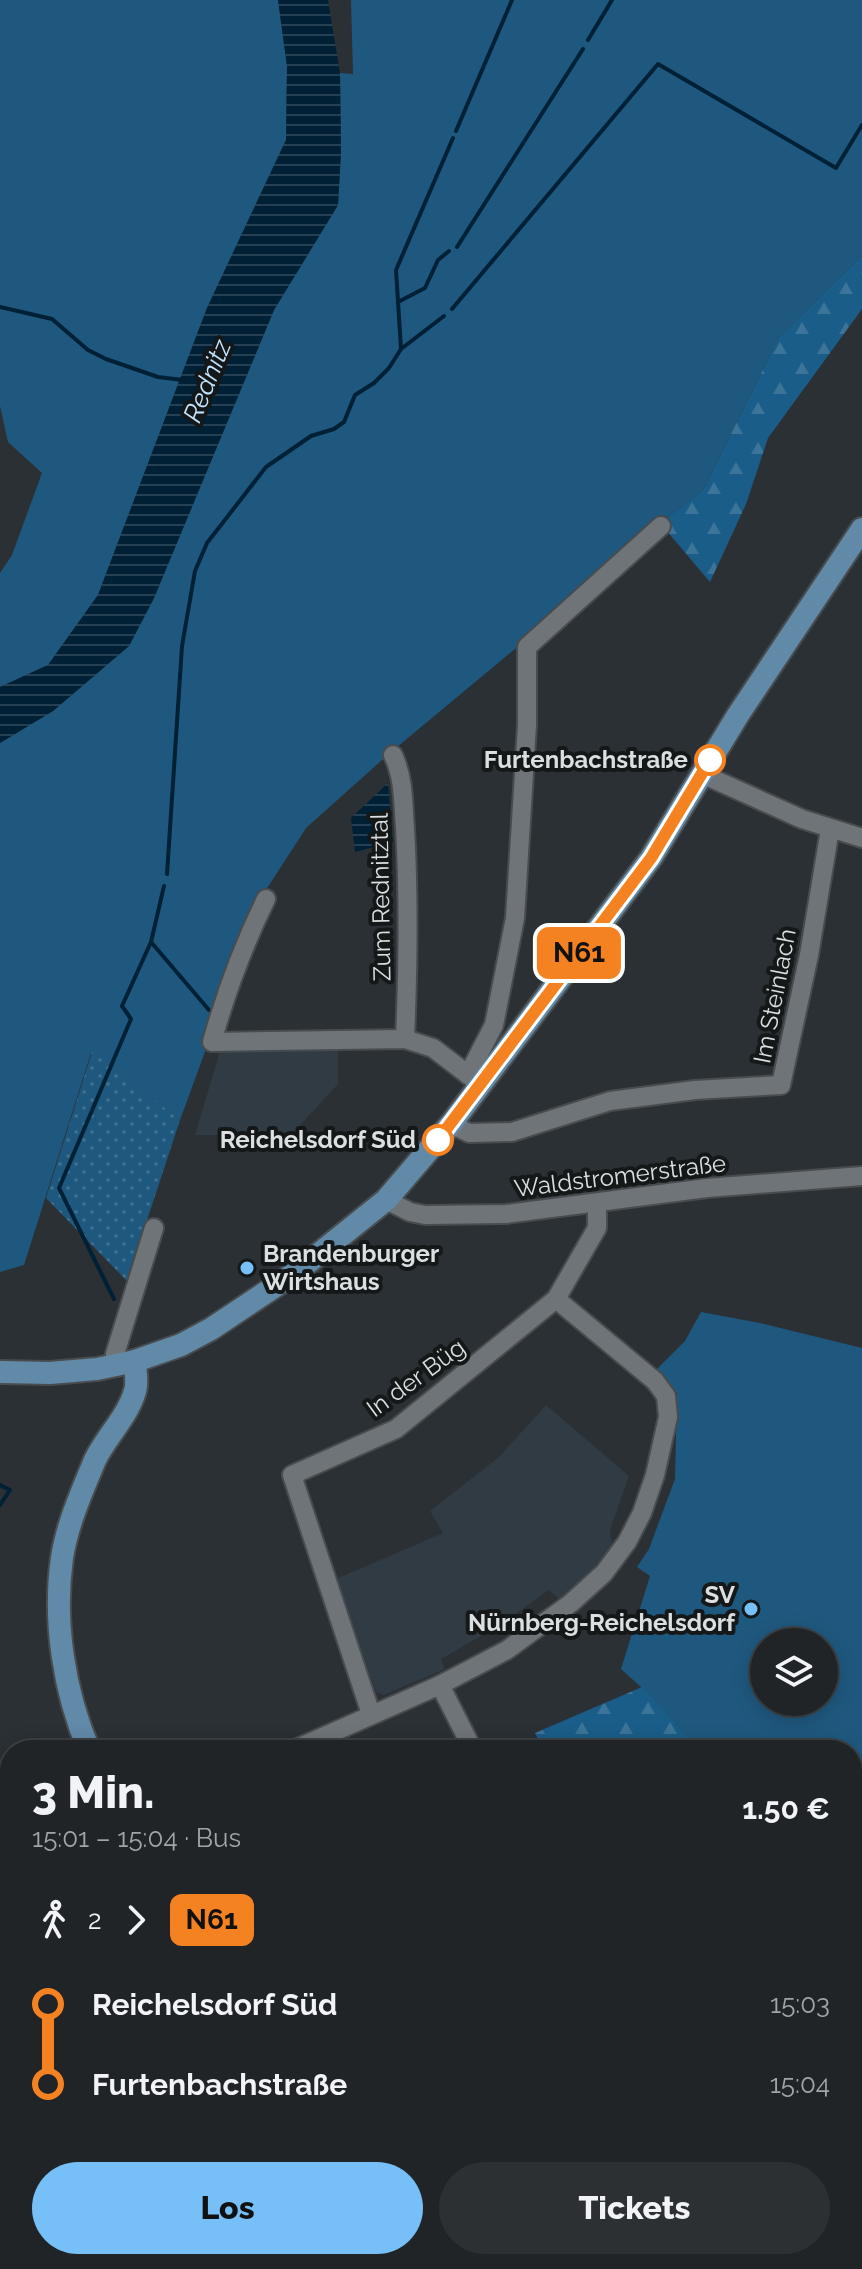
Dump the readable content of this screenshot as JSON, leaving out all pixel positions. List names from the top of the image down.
{
  "streets": {
    "street": [
      "Zum Rednitztal",
      "Im Steinlach",
      "Waldstromerstraße",
      "In der Büg"
    ]
  },
  "crossings": [
    ["Waldstromerstraße", "In der Büg"]
  ],
  "water": ["Rednitz"],
  "places": [
    "Furtenbachstraße",
    "Reichelsdorf Süd",
    "Brandenburger Wirtshaus",
    "SV Nürnberg-Reichelsdorf"
  ],
  "lines": ["bus line N61"],
  "page": {
    "on_map": "N61",
    "heading": ["3 Min.", "15:01 – 15:04 · Bus", "1.50 €"],
    "legs": ["2", "N61"],
    "list": [
      {
        "name": "Reichelsdorf Süd",
        "value": "15:03"
      },
      {
        "name": "Furtenbachstraße",
        "value": "15:04"
      }
    ],
    "buttons": ["Los", "Tickets"]
  }
}
